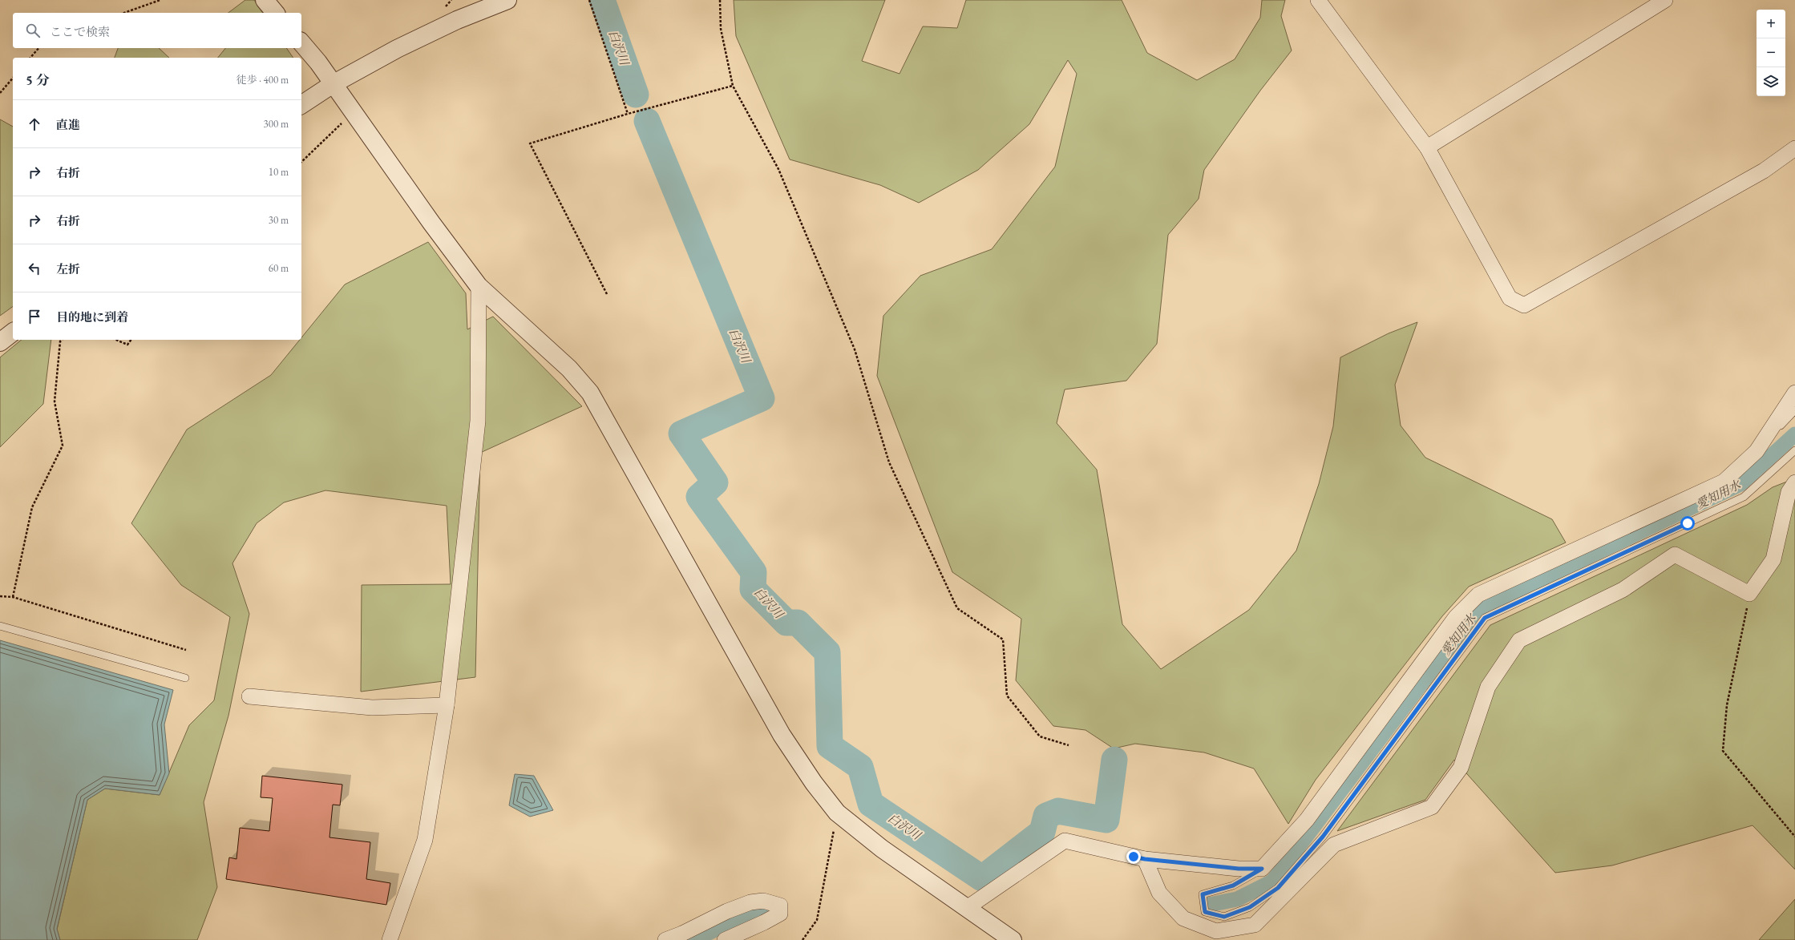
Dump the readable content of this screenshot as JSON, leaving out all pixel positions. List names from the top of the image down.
{
  "water": ["白沢川", "愛知用水"],
  "page": {
    "map_buttons": ["+", "−"],
    "search": "ここで検索",
    "heading": ["5 分", "徒歩 · 400 m"],
    "list": [
      ["直進", "300 m"],
      ["右折", "10 m"],
      ["右折", "30 m"],
      ["左折", "60 m"],
      "目的地に到着"
    ]
  }
}
